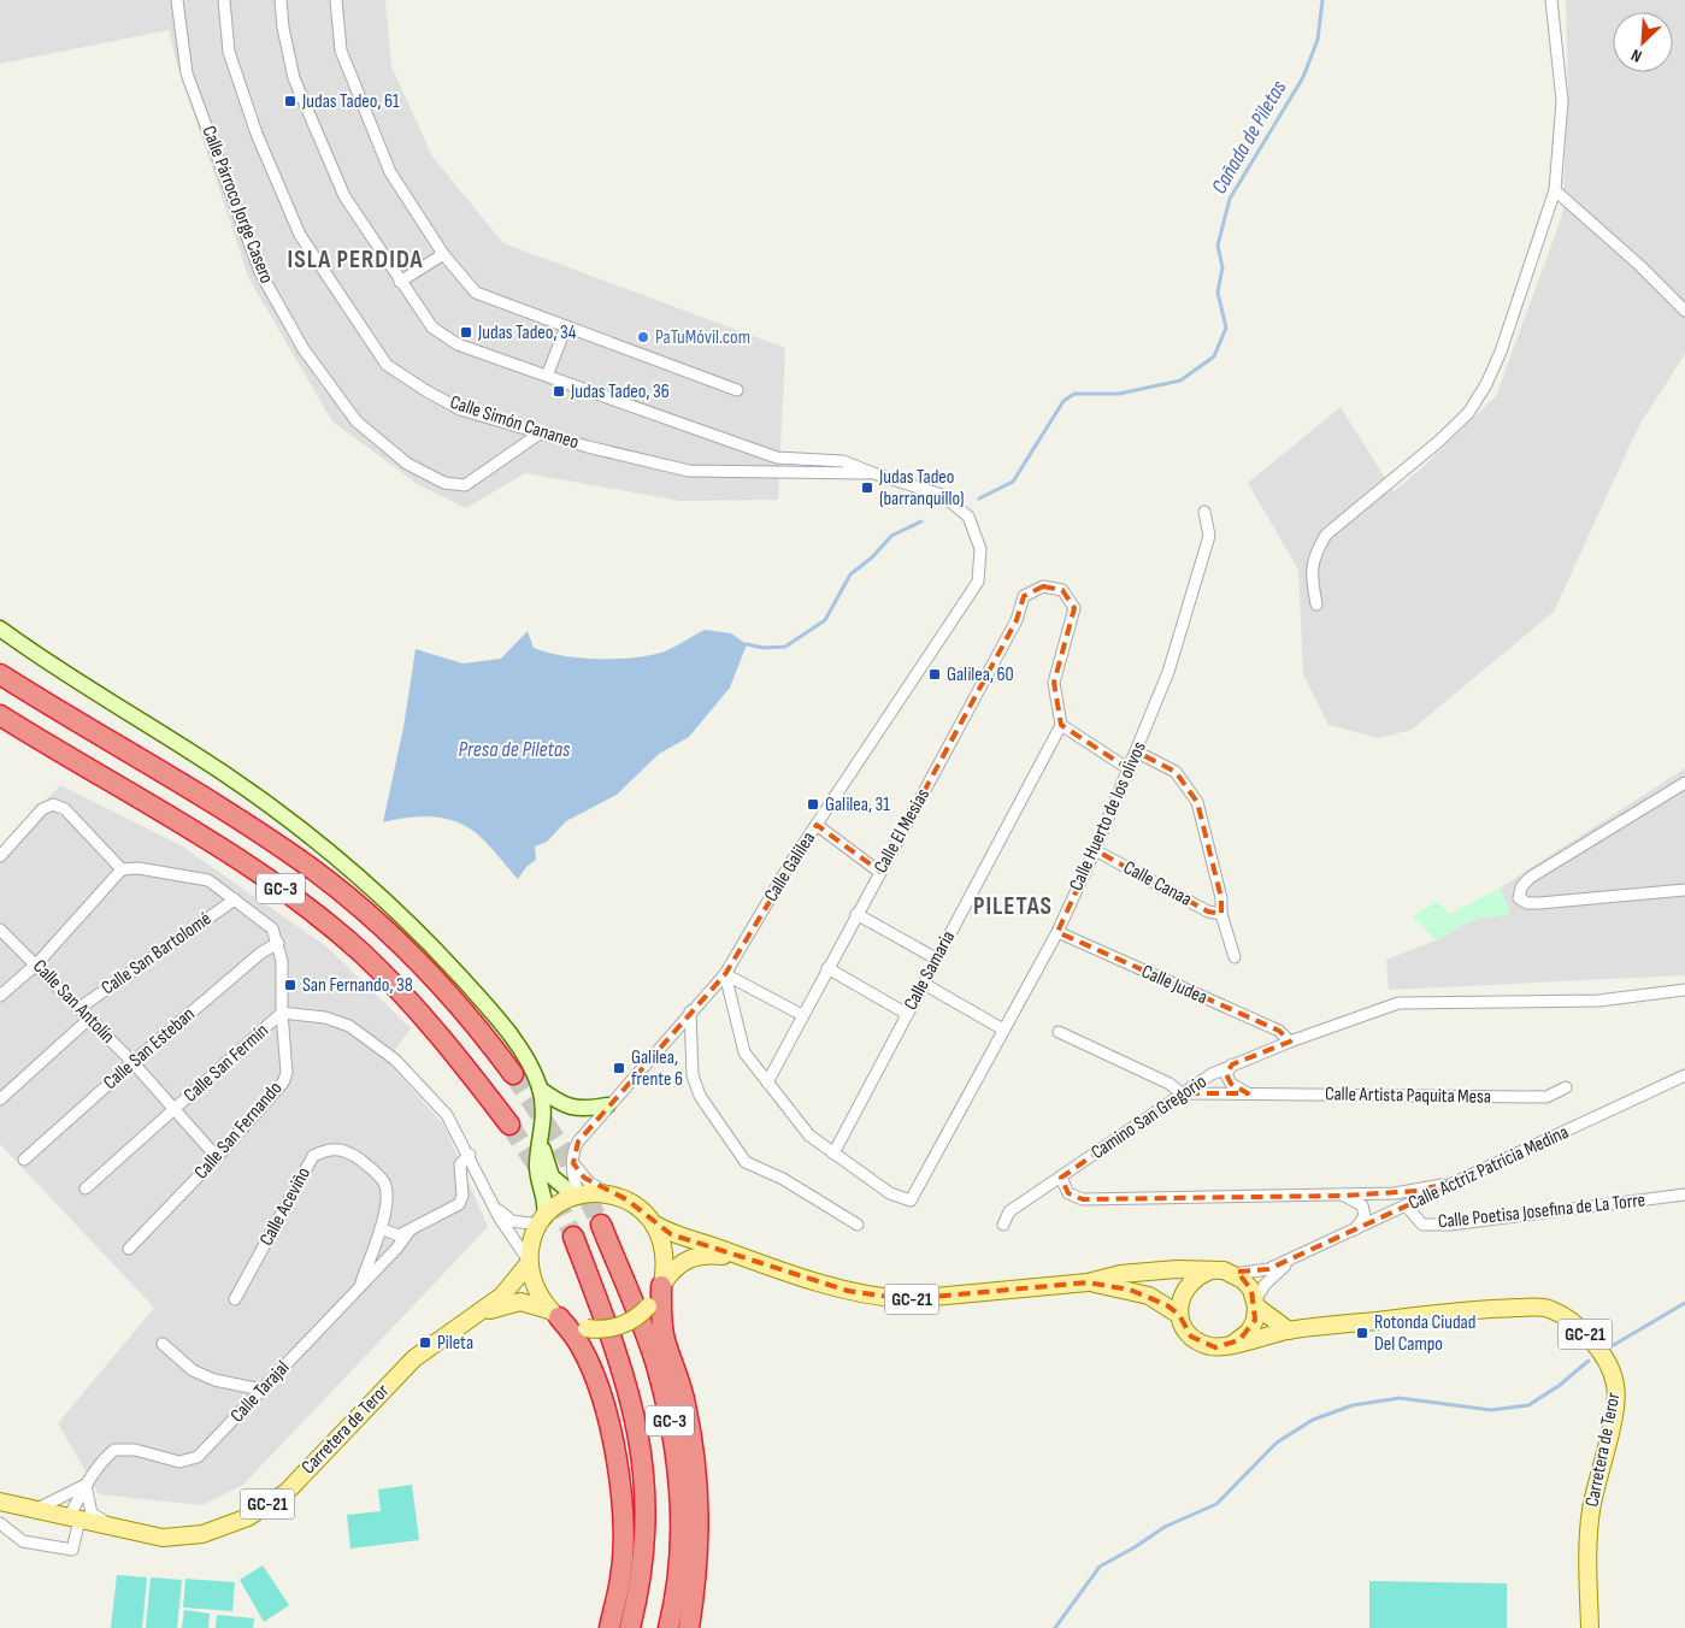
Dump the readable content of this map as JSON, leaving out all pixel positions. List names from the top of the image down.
{
  "streets": {
    "highway": ["GC-3"],
    "main road": ["GC-21", "Carretera de Teror"],
    "street": [
      "Calle Párroco Jorge Casero",
      "Calle Simón Cananeo",
      "Calle Huerto de los olivos",
      "Calle El Mesias",
      "Calle Galilea",
      "Calle Canaa",
      "Calle San Bartolomé",
      "Calle Samaria",
      "Calle Judea",
      "Calle San Antolín",
      "Calle San Esteban",
      "Calle San Fermín",
      "Calle Artista Paquita Mesa",
      "Camino San Gregorio",
      "Calle San Fernando",
      "Calle Actriz Patricia Medina",
      "Calle Aceviño",
      "Calle Poetisa Josefina de La Torre",
      "Calle Tarajal"
    ]
  },
  "crossings": [
    ["Calle Párroco Jorge Casero", "Calle Simón Cananeo"],
    ["Calle Simón Cananeo", "Calle Galilea"],
    ["Calle Huerto de los olivos", "Calle Canaa"],
    ["Calle Huerto de los olivos", "Calle Samaria"],
    ["Calle Huerto de los olivos", "Calle Judea"],
    ["Calle El Mesias", "Calle Samaria"],
    ["Calle San Bartolomé", "Calle San Antolín"],
    ["Calle Judea", "Camino San Gregorio"],
    ["Calle San Antolín", "Calle San Esteban"],
    ["Calle San Antolín", "Calle San Fermín"],
    ["Calle San Antolín", "Calle San Fernando"],
    ["Calle San Esteban", "Calle San Fernando"],
    ["Calle San Fermín", "Calle San Fernando"],
    ["Calle San Fermín", "GC-21"],
    ["Calle San Fermín", "Calle Tarajal"],
    ["Calle Artista Paquita Mesa", "Camino San Gregorio"],
    ["Calle Actriz Patricia Medina", "Calle Poetisa Josefina de La Torre"],
    ["Calle Actriz Patricia Medina", "GC-21"],
    ["Calle Aceviño", "Calle Tarajal"],
    ["GC-21", "Carretera de Teror"],
    ["Calle Tarajal", "Carretera de Teror"]
  ],
  "districts": ["ISLA PERDIDA", "PILETAS"],
  "water": ["Cañada de Piletas", "Presa de Piletas"],
  "places": {
    "transit": [
      "Judas Tadeo, 61",
      "Judas Tadeo, 34",
      "Judas Tadeo, 36",
      "Judas Tadeo (barranquillo)",
      "Galilea, 60",
      "Galilea, 31",
      "San Fernando, 38",
      "Galilea, frente 6",
      "Rotonda Ciudad Del Campo",
      "Pileta"
    ],
    "other": ["PaTuMóvil.com"]
  },
  "north": "bottom left"
}
